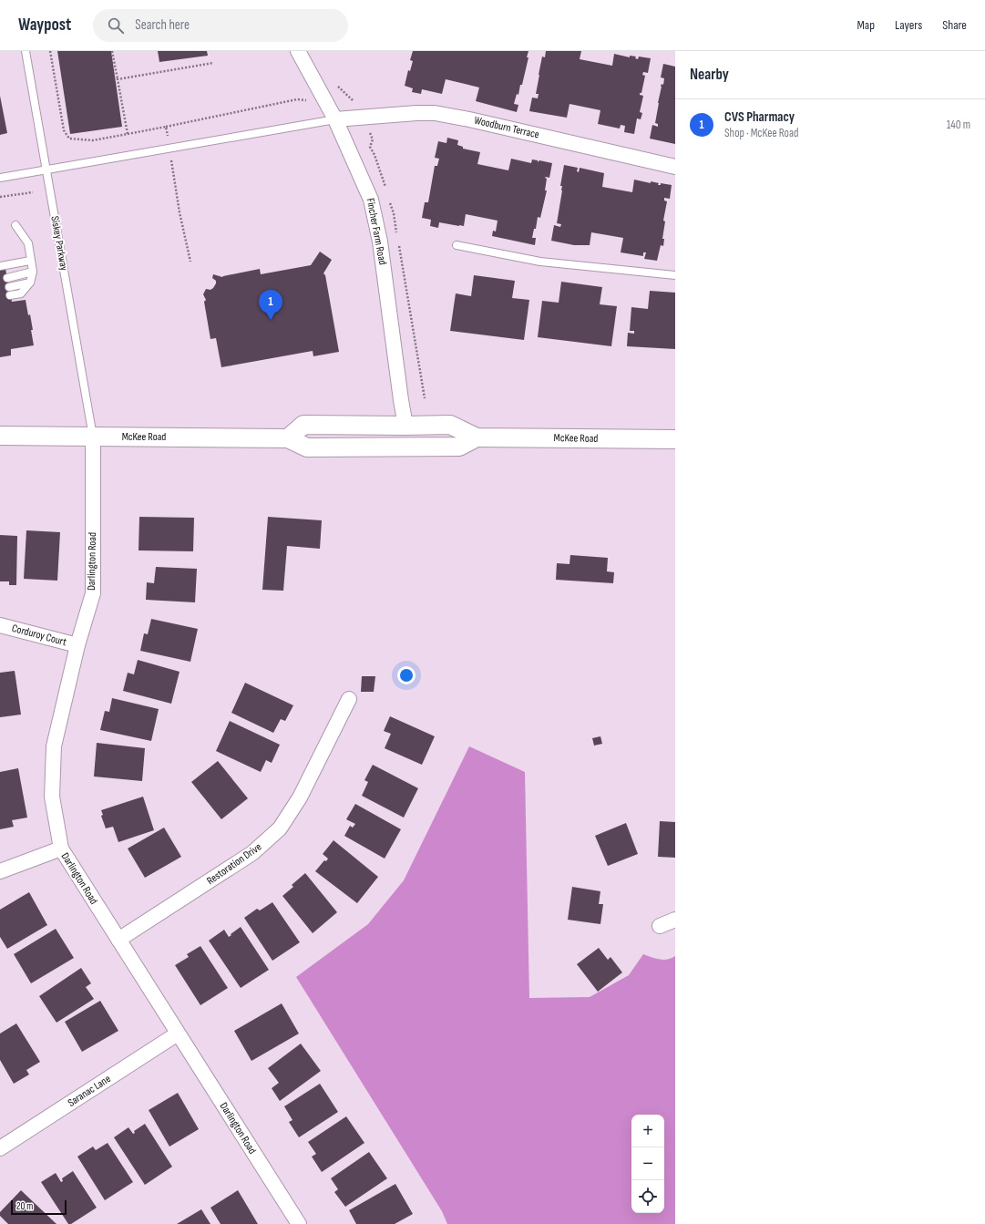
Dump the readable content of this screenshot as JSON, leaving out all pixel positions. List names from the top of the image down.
{
  "streets": {
    "street": [
      "Woodburn Terrace",
      "Fincher Farm Road",
      "McKee Road",
      "Darlington Road",
      "Corduroy Court",
      "Restoration Drive",
      "Saranac Lane"
    ],
    "lane": ["Siskey Parkway"]
  },
  "crossings": [
    ["Woodburn Terrace", "Fincher Farm Road"],
    ["Fincher Farm Road", "McKee Road"],
    ["Siskey Parkway", "McKee Road"],
    ["Siskey Parkway", "Darlington Road"],
    ["McKee Road", "Darlington Road"],
    ["Darlington Road", "Corduroy Court"],
    ["Darlington Road", "Restoration Drive"],
    ["Darlington Road", "Saranac Lane"]
  ],
  "scale_bar": "20 m",
  "page": {
    "header": "Waypost",
    "search": "Search here",
    "nav": ["Map", "Layers", "Share"],
    "heading": "Nearby",
    "list": [
      {
        "mark": "1",
        "name": "CVS Pharmacy",
        "note": "Shop · McKee Road",
        "value": "140 m"
      }
    ],
    "pins": "1",
    "map_buttons": ["+", "−"],
    "scale": "20 m"
  }
}
